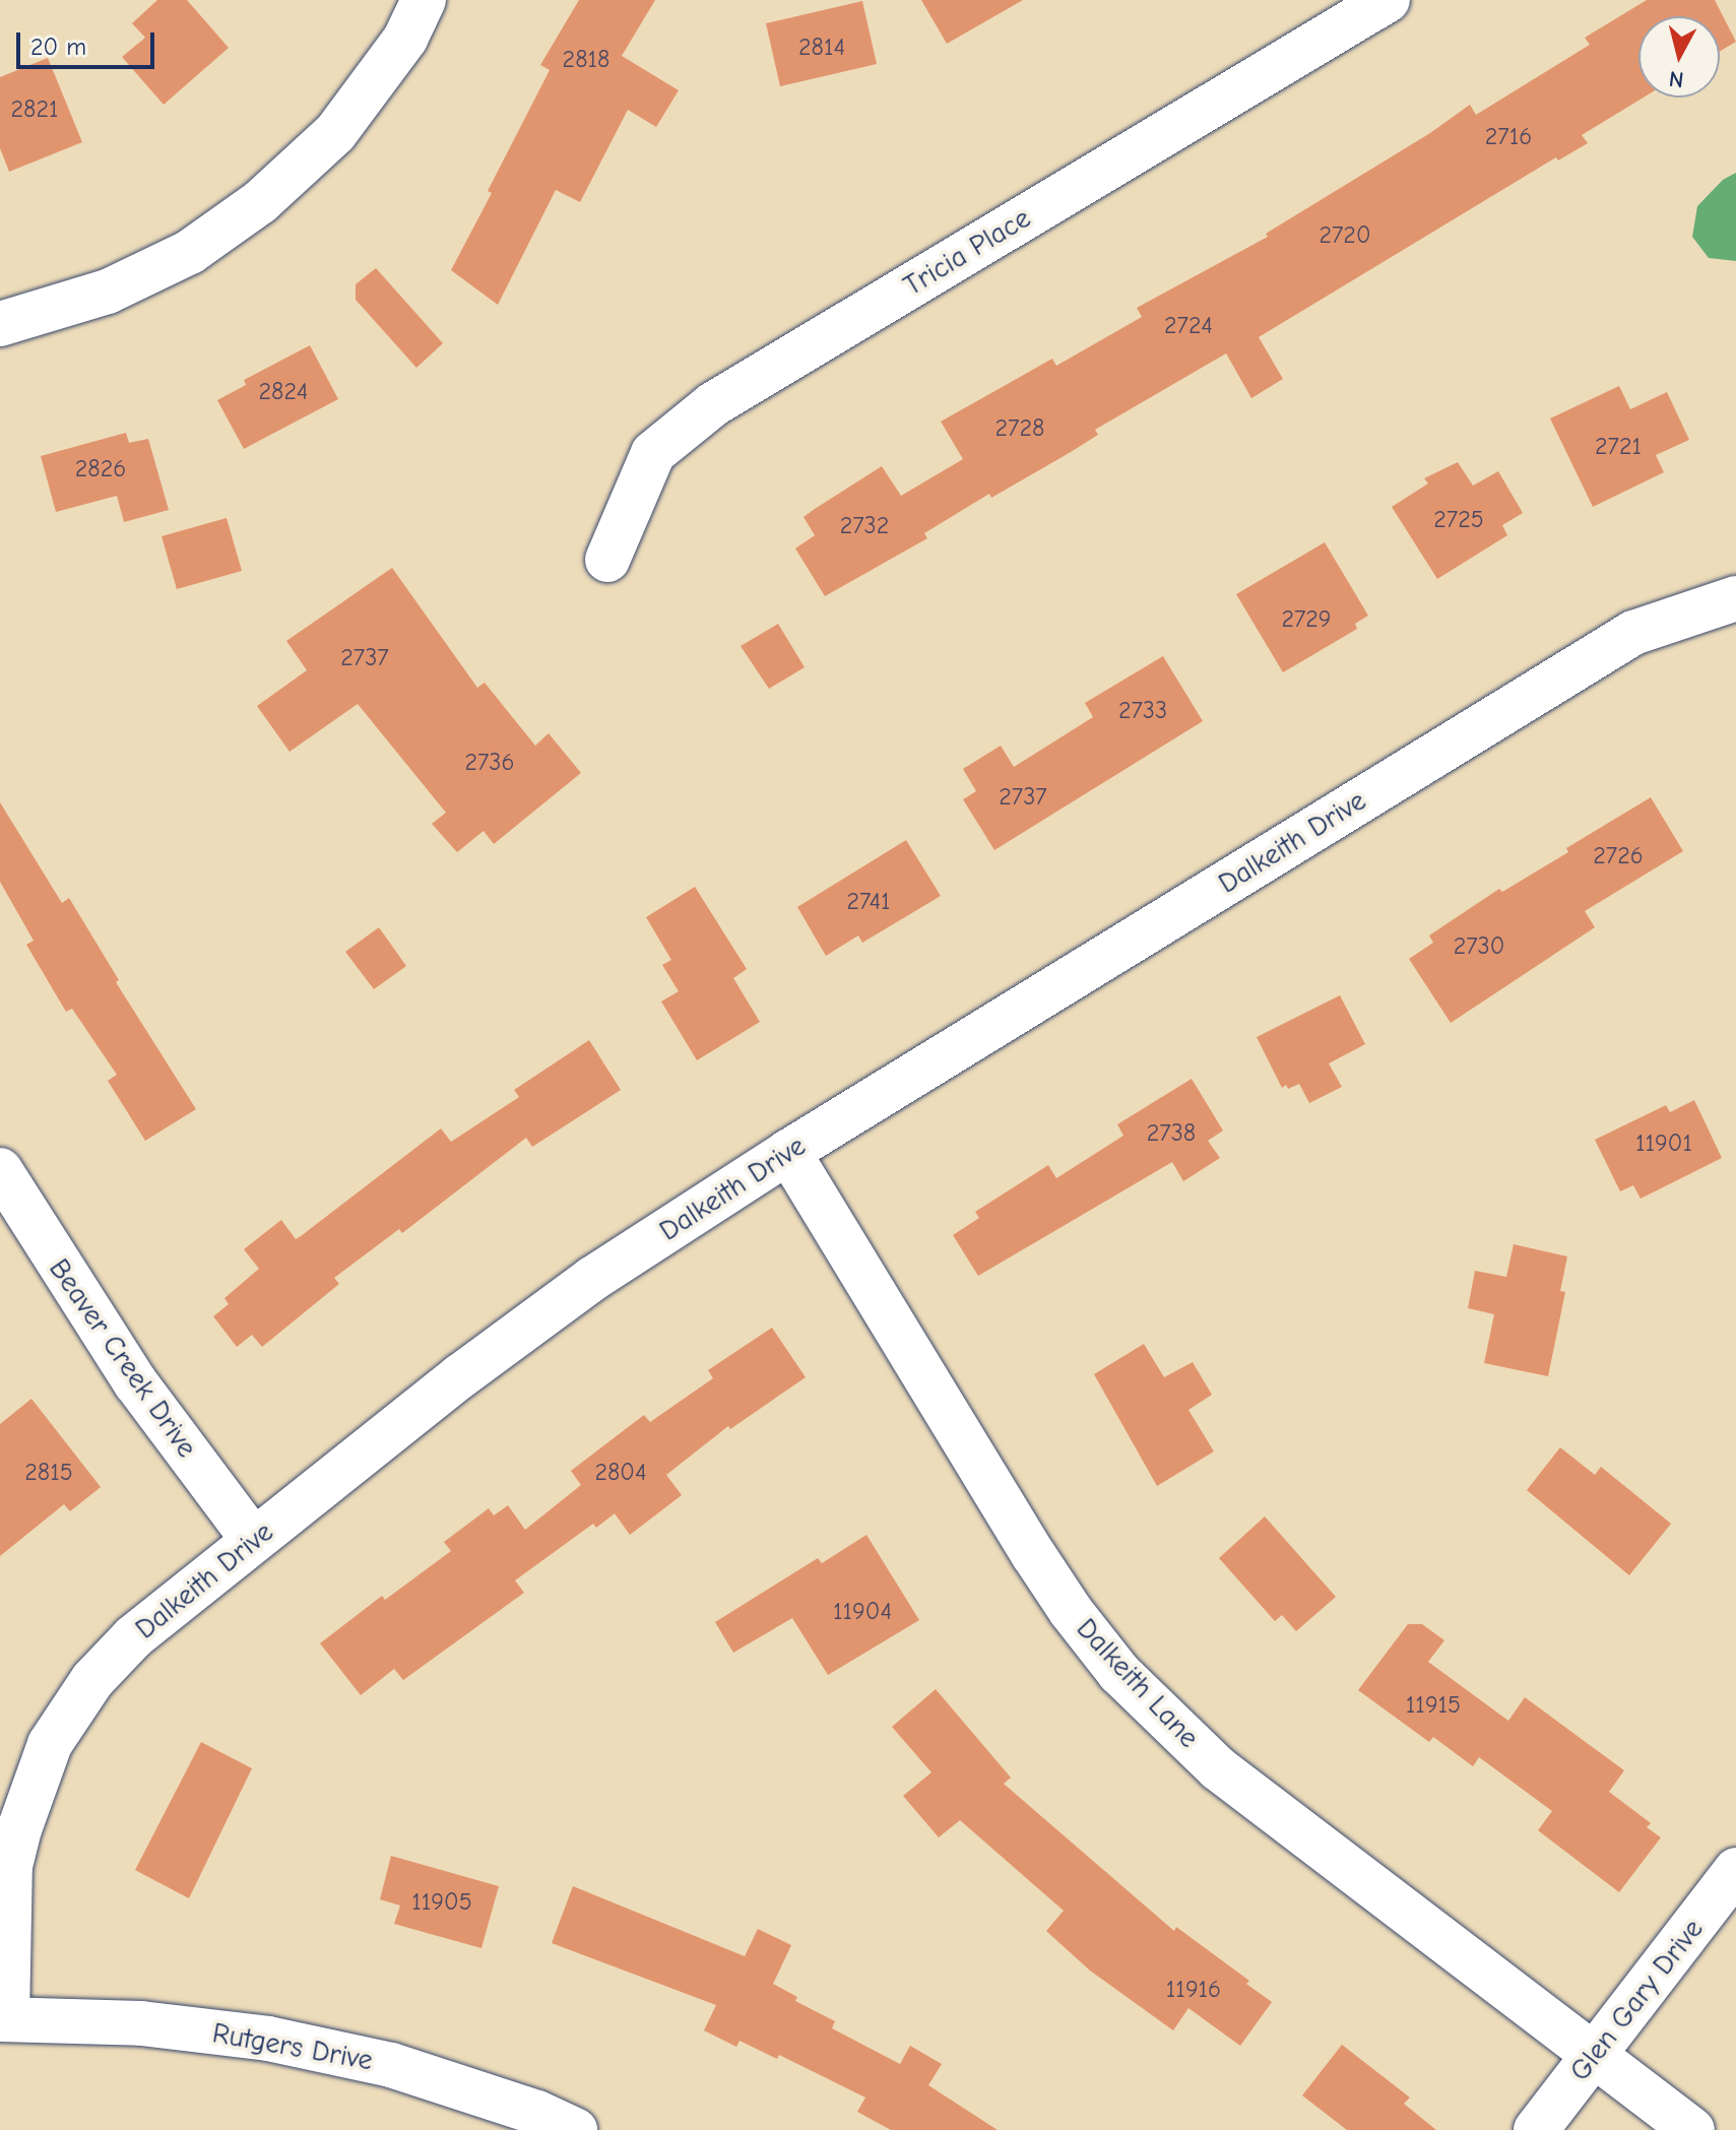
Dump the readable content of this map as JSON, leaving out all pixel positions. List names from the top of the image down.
{
  "streets": {
    "street": [
      "Tricia Place",
      "Dalkeith Drive",
      "Beaver Creek Drive",
      "Dalkeith Lane",
      "Glen Gary Drive",
      "Rutgers Drive"
    ]
  },
  "crossings": [
    ["Dalkeith Drive", "Beaver Creek Drive"],
    ["Dalkeith Drive", "Dalkeith Lane"],
    ["Dalkeith Drive", "Rutgers Drive"],
    ["Dalkeith Lane", "Glen Gary Drive"]
  ],
  "house_numbers": [
    "2814",
    "2818",
    "2821",
    "2716",
    "2720",
    "2724",
    "2824",
    "2728",
    "2721",
    "2826",
    "2725",
    "2732",
    "2729",
    "2737",
    "2733",
    "2736",
    "2737",
    "2726",
    "2741",
    "2730",
    "2738",
    "11901",
    "2815",
    "2804",
    "11904",
    "11915",
    "11905",
    "11916"
  ],
  "scale_bar": "20 m",
  "north": "bottom"
}
